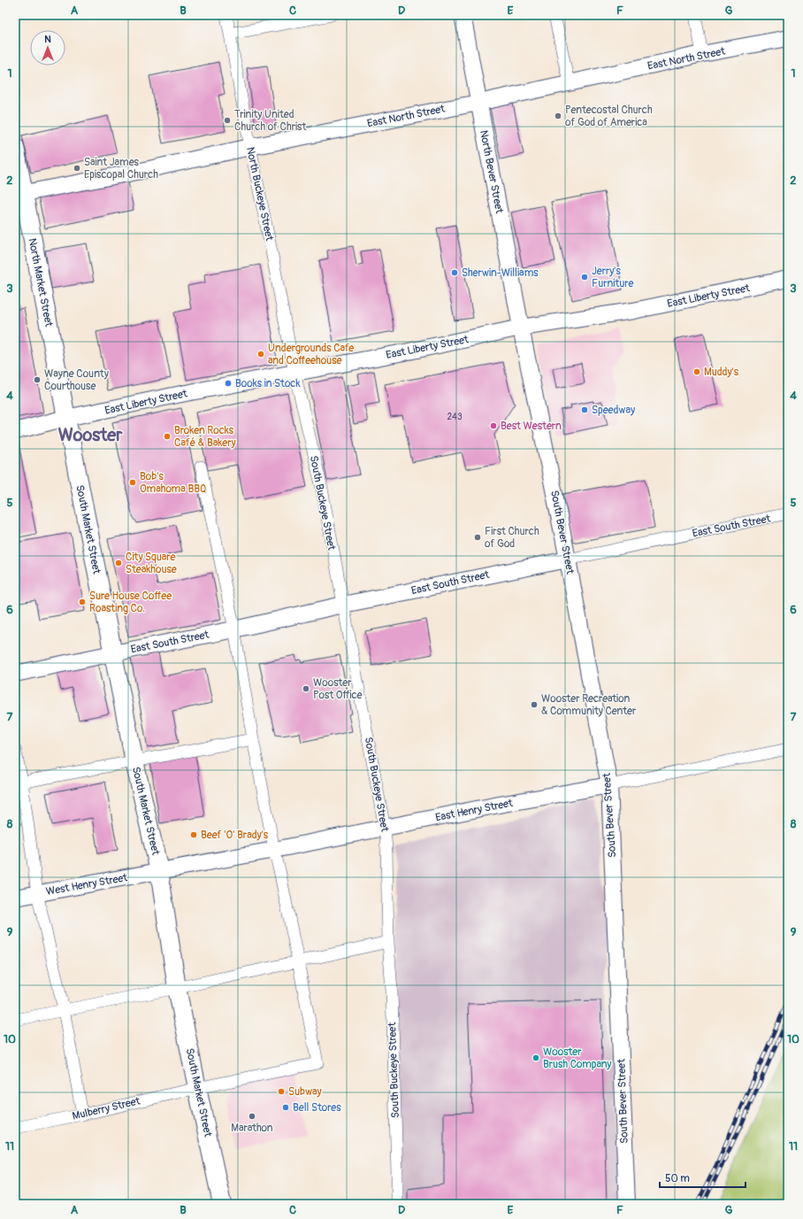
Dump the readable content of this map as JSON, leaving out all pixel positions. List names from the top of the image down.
{
  "streets": {
    "main road": [
      "East North Street",
      "North Bever Street",
      "North Market Street",
      "East Liberty Street",
      "East South Street",
      "South Market Street",
      "South Bever Street",
      "East Henry Street",
      "West Henry Street"
    ],
    "street": ["North Buckeye Street", "South Buckeye Street", "Mulberry Street"]
  },
  "crossings": [
    ["East North Street", "North Bever Street"],
    ["East North Street", "North Buckeye Street"],
    ["East North Street", "North Market Street"],
    ["North Bever Street", "East Liberty Street"],
    ["North Bever Street", "South Bever Street"],
    ["North Buckeye Street", "East Liberty Street"],
    ["North Buckeye Street", "South Buckeye Street"],
    ["North Market Street", "East Liberty Street"],
    ["North Market Street", "South Market Street"],
    ["East Liberty Street", "South Buckeye Street"],
    ["East Liberty Street", "South Market Street"],
    ["East Liberty Street", "South Bever Street"],
    ["South Buckeye Street", "East South Street"],
    ["South Buckeye Street", "East Henry Street"],
    ["East South Street", "South Market Street"],
    ["East South Street", "South Bever Street"],
    ["South Market Street", "East Henry Street"],
    ["South Market Street", "West Henry Street"],
    ["South Market Street", "Mulberry Street"],
    ["South Bever Street", "East Henry Street"],
    ["East Henry Street", "West Henry Street"]
  ],
  "districts": ["Wooster"],
  "places": [
    "Pentecostal Church of God of America",
    "Trinity United Church of Christ",
    "Saint James Episcopal Church",
    "Sherwin-Williams",
    "Jerry's Furniture",
    "Undergrounds Cafe and Coffeehouse",
    "Muddy's",
    "Wayne County Courthouse",
    "Books in Stock",
    "Speedway",
    "Best Western",
    "Broken Rocks Café & Bakery",
    "Bob's Omahoma BBQ",
    "First Church of God",
    "City Square Steakhouse",
    "Sure House Coffee Roasting Co.",
    "Wooster Post Office",
    "Wooster Recreation & Community Center",
    "Beef 'O' Brady's",
    "Wooster Brush Company",
    "Subway",
    "Bell Stores",
    "Marathon"
  ],
  "house_numbers": ["243"],
  "scale_bar": "50 m",
  "north": "top",
  "grid": {
    "columns": [
      "A",
      "B",
      "C",
      "D",
      "E",
      "F",
      "G"
    ],
    "rows": [
      "1",
      "2",
      "3",
      "4",
      "5",
      "6",
      "7",
      "8",
      "9",
      "10",
      "11"
    ]
  }
}
